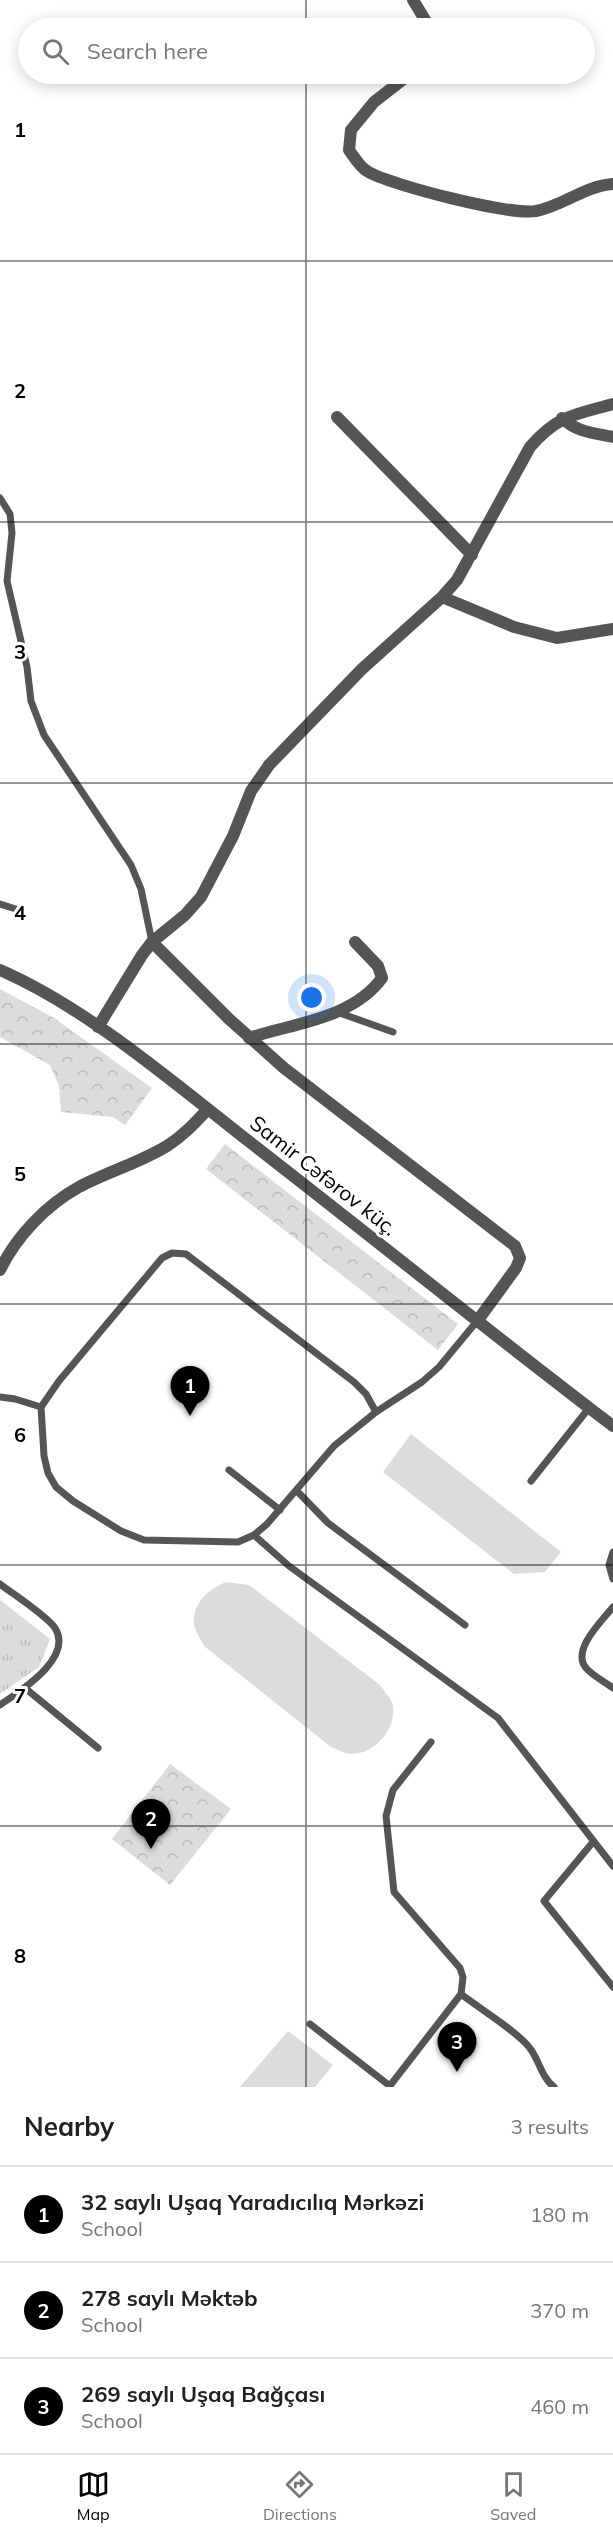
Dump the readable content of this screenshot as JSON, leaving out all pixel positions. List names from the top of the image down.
{
  "streets": {
    "street": ["Samir Cəfərov küç."]
  },
  "page": {
    "search": "Search here",
    "pins": ["1", "2", "3"],
    "heading": ["Nearby", "3 results"],
    "list": [
      {
        "mark": "1",
        "name": "32 saylı Uşaq Yaradıcılıq Mərkəzi",
        "note": "School",
        "value": "180 m"
      },
      {
        "mark": "2",
        "name": "278 saylı Məktəb",
        "note": "School",
        "value": "370 m"
      },
      {
        "mark": "3",
        "name": "269 saylı Uşaq Bağçası",
        "note": "School",
        "value": "460 m"
      }
    ],
    "nav": ["Map", "Directions", "Saved"]
  },
  "grid": {
    "rows": [
      "1",
      "2",
      "3",
      "4",
      "5",
      "6",
      "7",
      "8"
    ]
  }
}
